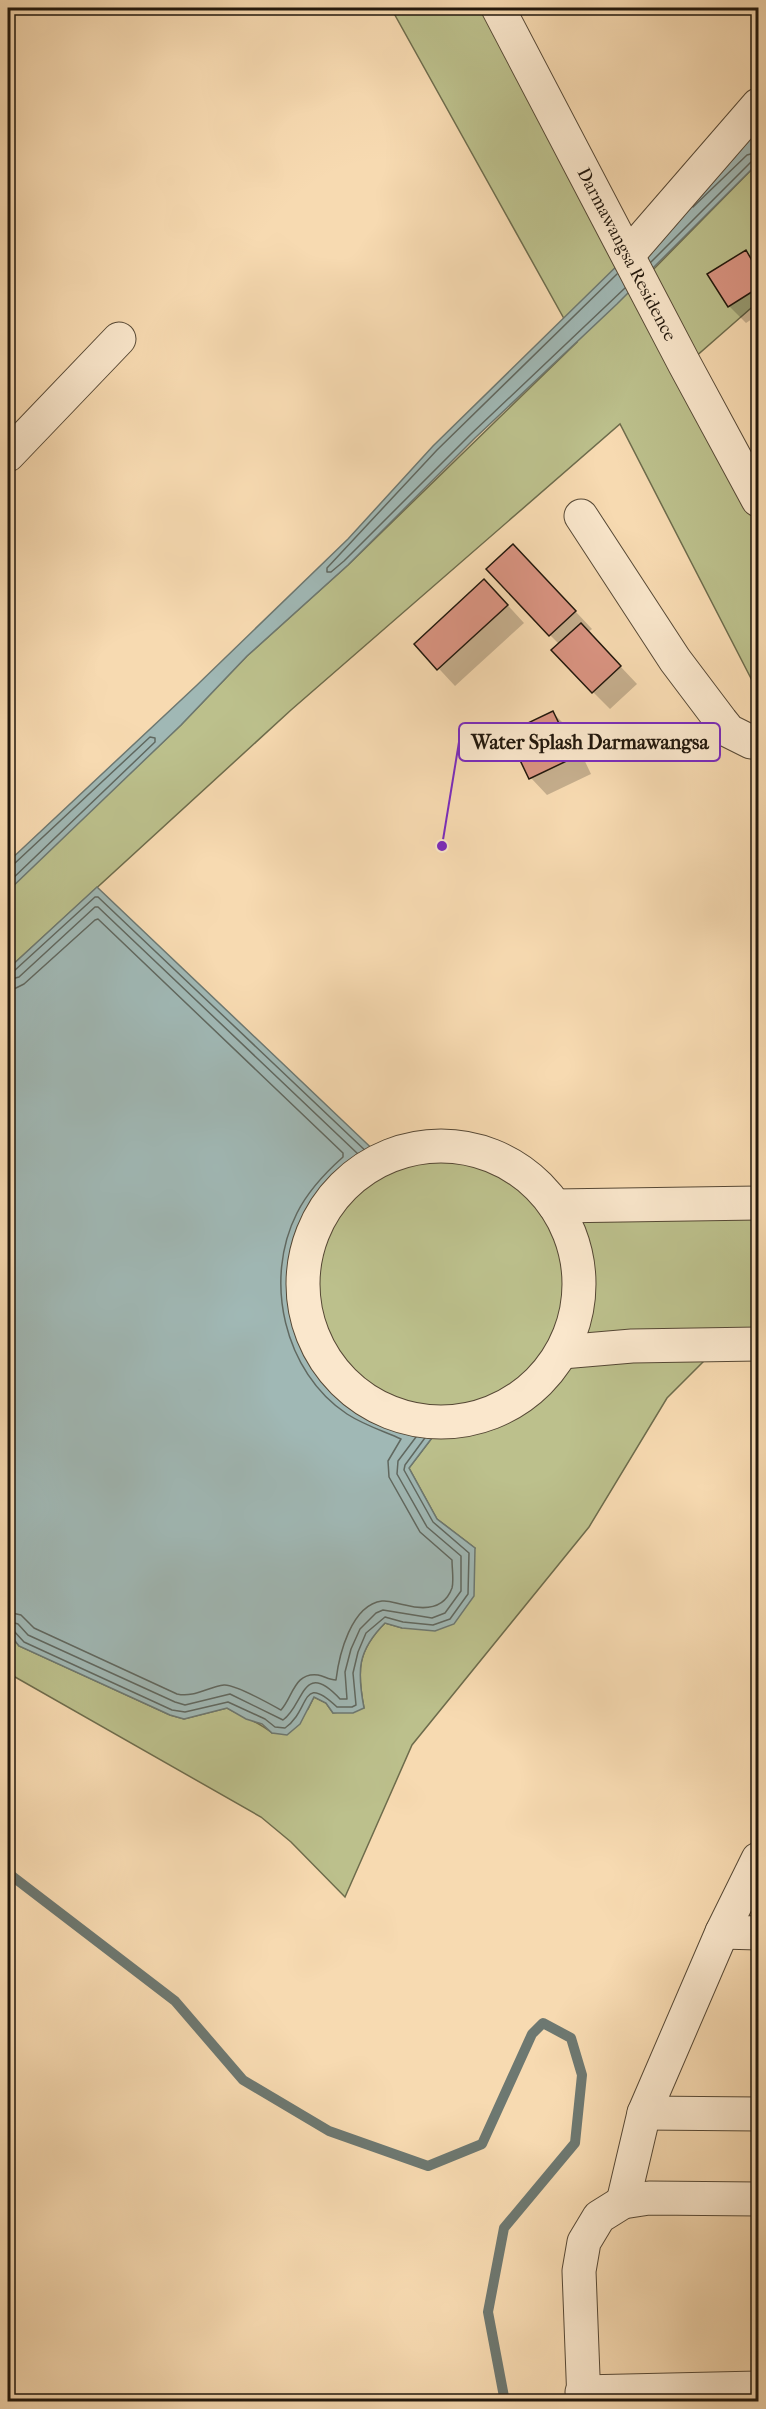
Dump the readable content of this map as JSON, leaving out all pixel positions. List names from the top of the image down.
{
  "streets": {
    "street": ["Darmawangsa Residence"]
  },
  "places": ["Water Splash Darmawangsa"]
}
